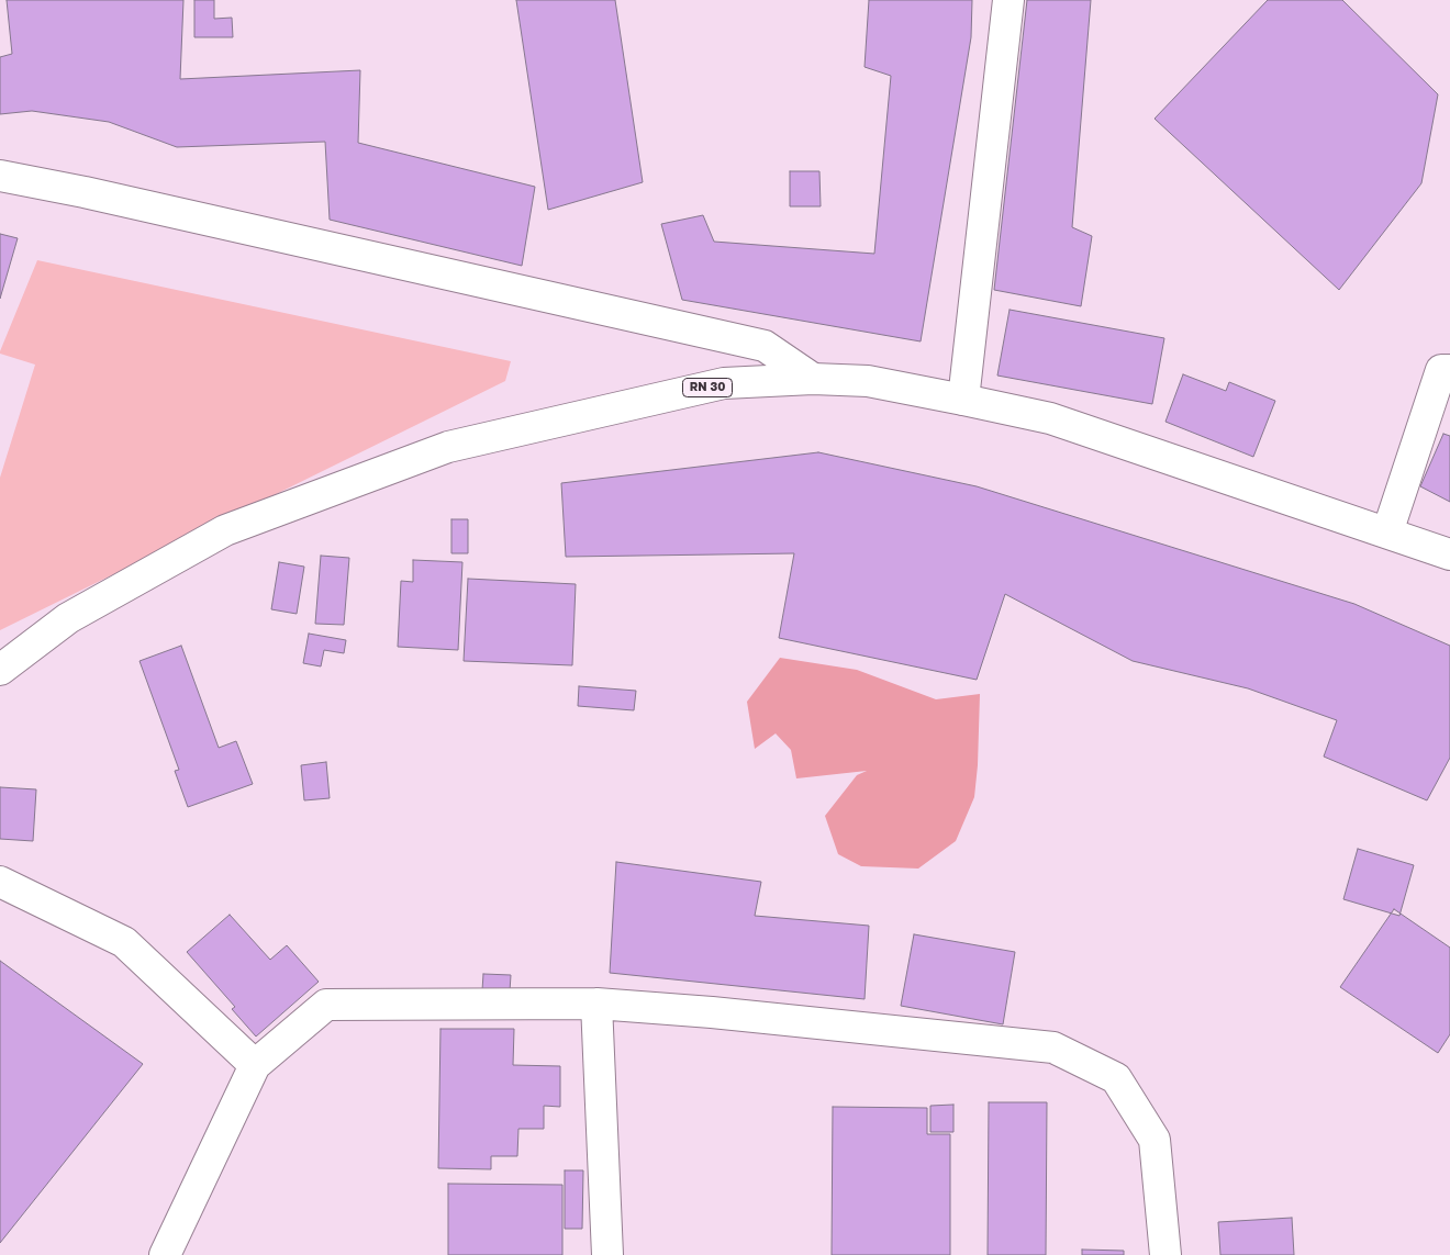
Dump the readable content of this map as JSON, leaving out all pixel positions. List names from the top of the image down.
{
  "streets": {
    "street": ["RN 30"]
  }
}
